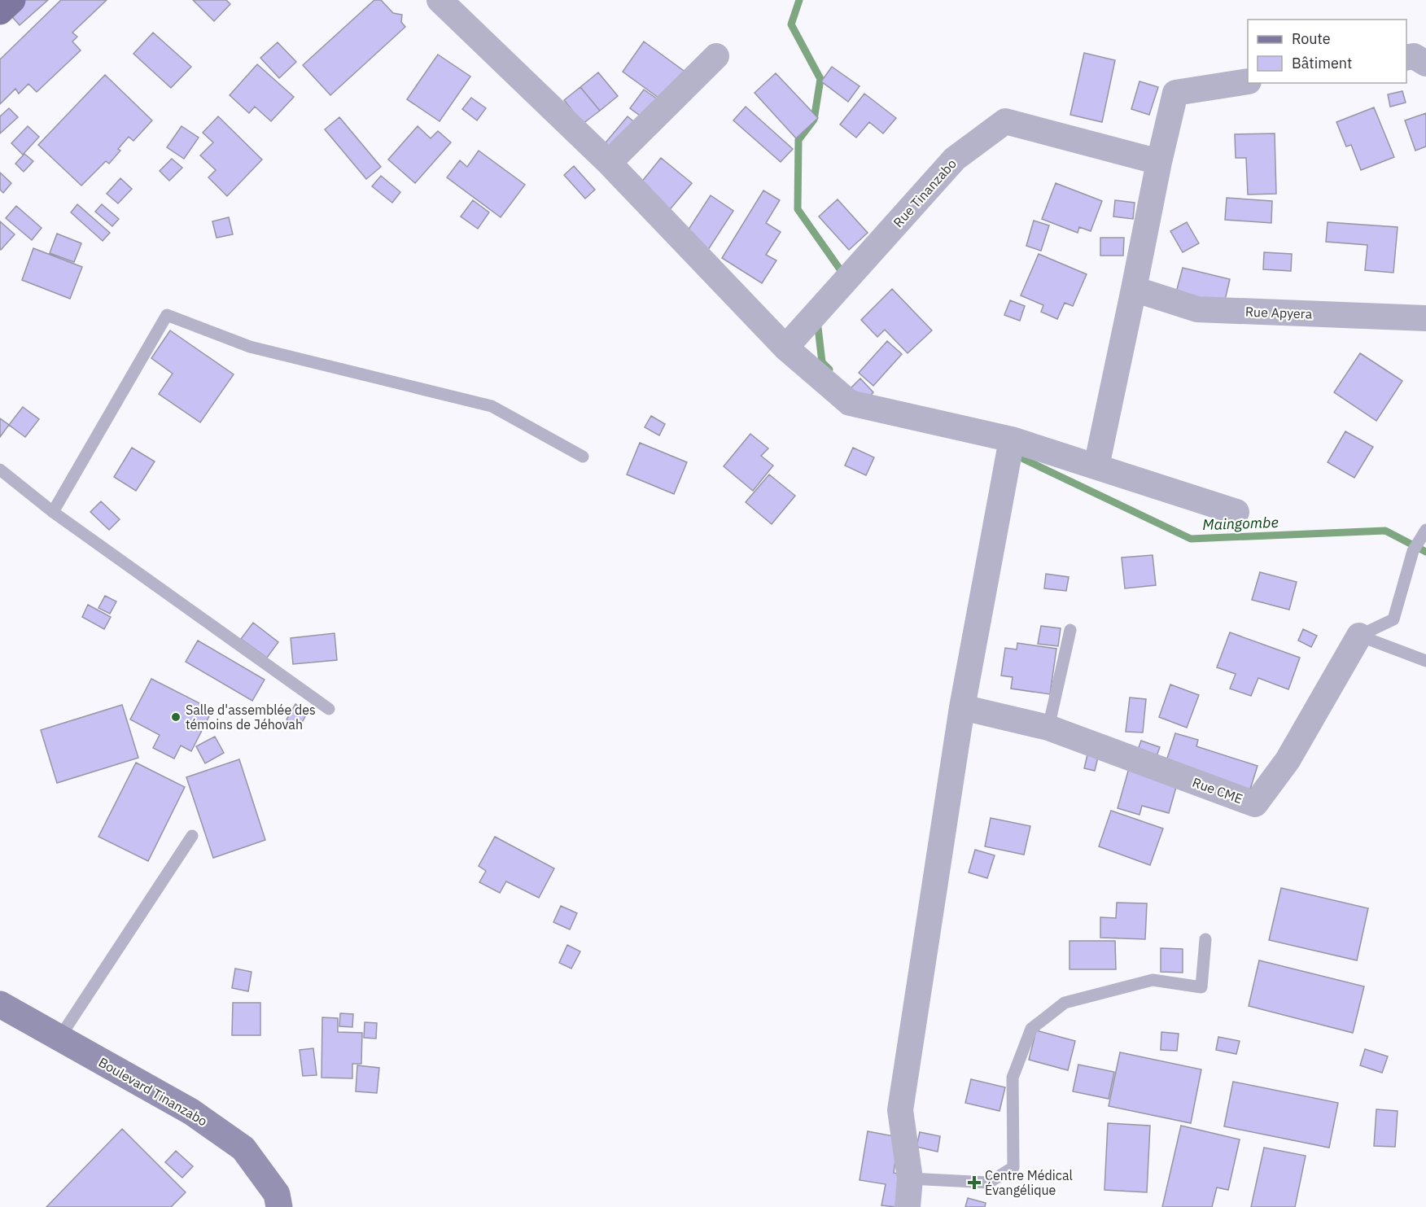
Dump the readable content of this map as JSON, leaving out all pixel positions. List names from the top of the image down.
{
  "streets": {
    "street": [
      "Rue Tinanzabo",
      "Rue Apyera",
      "Rue CME",
      "Boulevard Tinanzabo"
    ]
  },
  "water": ["Maingombe"],
  "places": {
    "other": ["Salle d'assemblée des témoins de Jéhovah"],
    "health": ["Centre Médical Évangélique"]
  },
  "legend": ["Route", "Bâtiment"]
}
